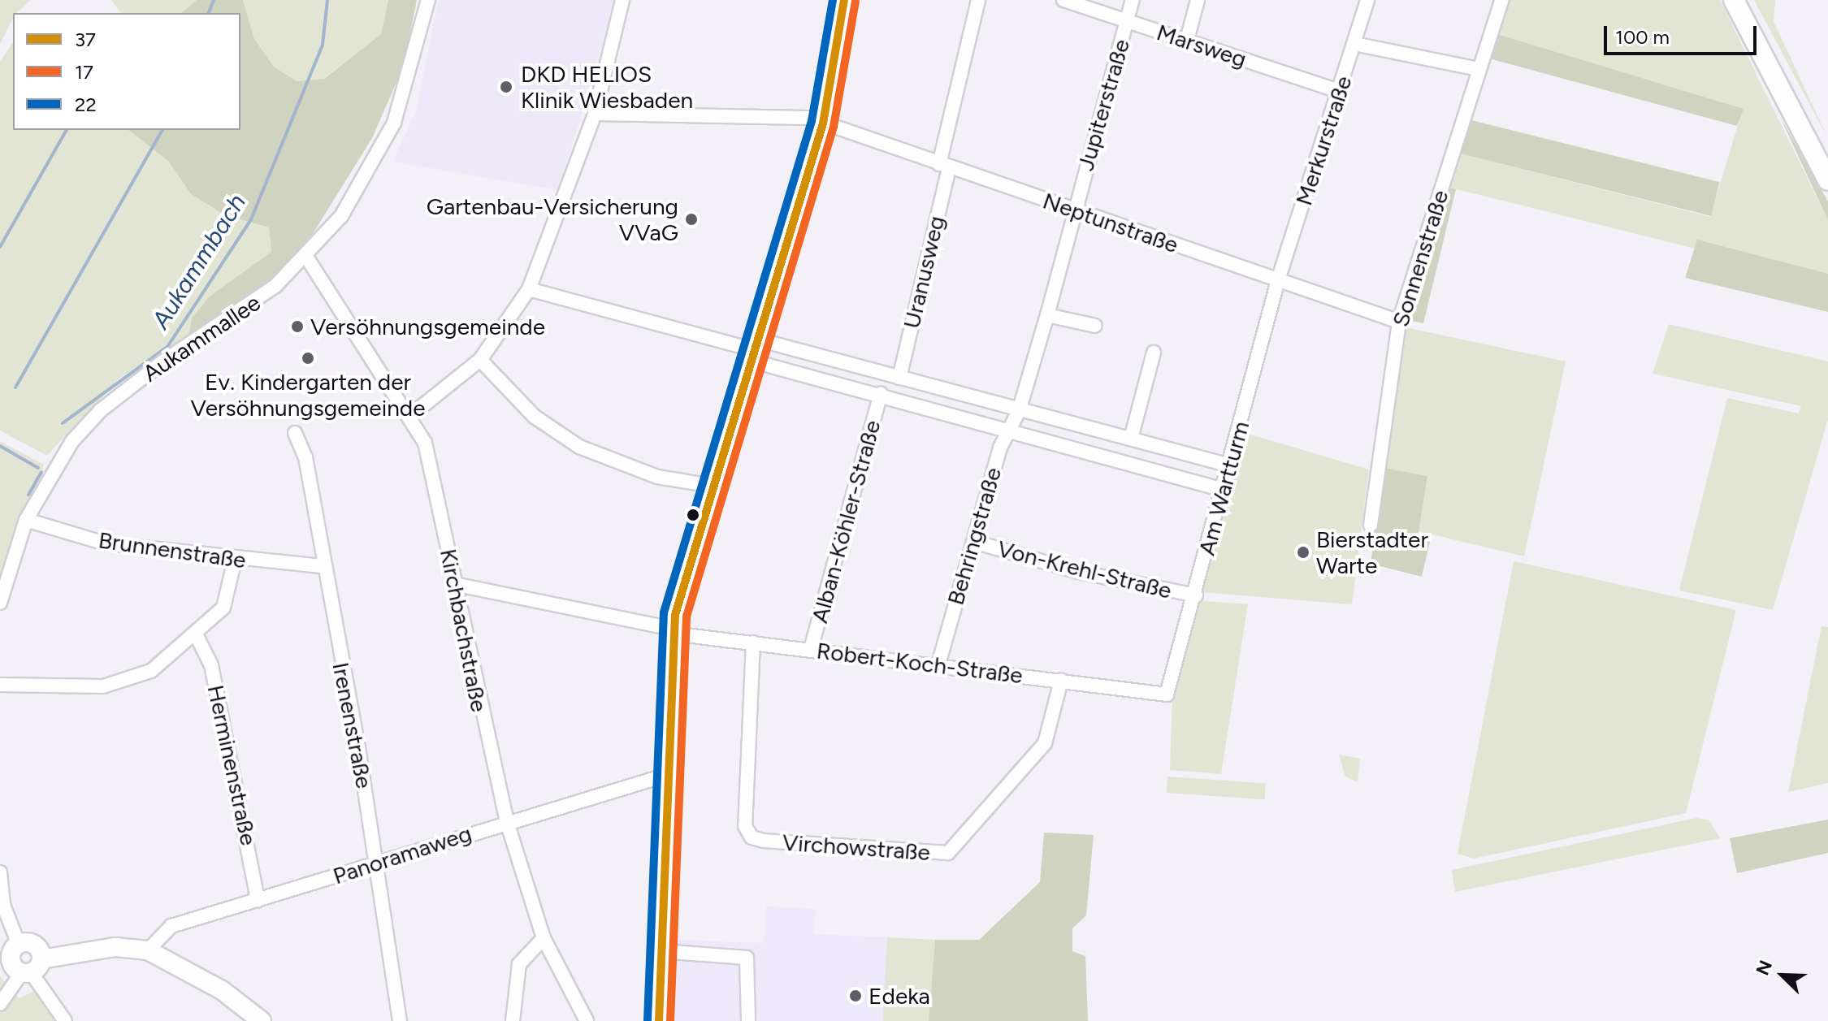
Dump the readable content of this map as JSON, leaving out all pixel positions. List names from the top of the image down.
{
  "streets": {
    "street": [
      "Marsweg",
      "Jupiterstraße",
      "Merkurstraße",
      "Neptunstraße",
      "Sonnenstraße",
      "Uranusweg",
      "Aukammallee",
      "Am Wartturm",
      "Alban-Köhler-Straße",
      "Behringstraße",
      "Brunnenstraße",
      "Von-Krehl-Straße",
      "Kirchbachstraße",
      "Robert-Koch-Straße",
      "Irenenstraße",
      "Herminenstraße",
      "Virchowstraße",
      "Panoramaweg"
    ]
  },
  "crossings": [
    ["Marsweg", "Jupiterstraße"],
    ["Marsweg", "Merkurstraße"],
    ["Jupiterstraße", "Neptunstraße"],
    ["Jupiterstraße", "Behringstraße"],
    ["Merkurstraße", "Neptunstraße"],
    ["Merkurstraße", "Am Wartturm"],
    ["Neptunstraße", "Sonnenstraße"],
    ["Neptunstraße", "Uranusweg"],
    ["Neptunstraße", "Am Wartturm"],
    ["Aukammallee", "Brunnenstraße"],
    ["Aukammallee", "Kirchbachstraße"],
    ["Am Wartturm", "Von-Krehl-Straße"],
    ["Am Wartturm", "Robert-Koch-Straße"],
    ["Alban-Köhler-Straße", "Robert-Koch-Straße"],
    ["Behringstraße", "Von-Krehl-Straße"],
    ["Behringstraße", "Robert-Koch-Straße"],
    ["Brunnenstraße", "Irenenstraße"],
    ["Kirchbachstraße", "Panoramaweg"],
    ["Robert-Koch-Straße", "Virchowstraße"],
    ["Irenenstraße", "Panoramaweg"],
    ["Herminenstraße", "Panoramaweg"]
  ],
  "water": ["Aukammbach"],
  "places": [
    "DKD HELIOS Klinik Wiesbaden",
    "Gartenbau-Versicherung VVaG",
    "Versöhnungsgemeinde",
    "Ev. Kindergarten der Versöhnungsgemeinde",
    "Bierstadter Warte",
    "Edeka"
  ],
  "lines": ["transit line 37", "transit line 22", "transit line 17"],
  "legend": ["37", "17", "22"],
  "scale_bar": "100 m",
  "north": "top left"
}
